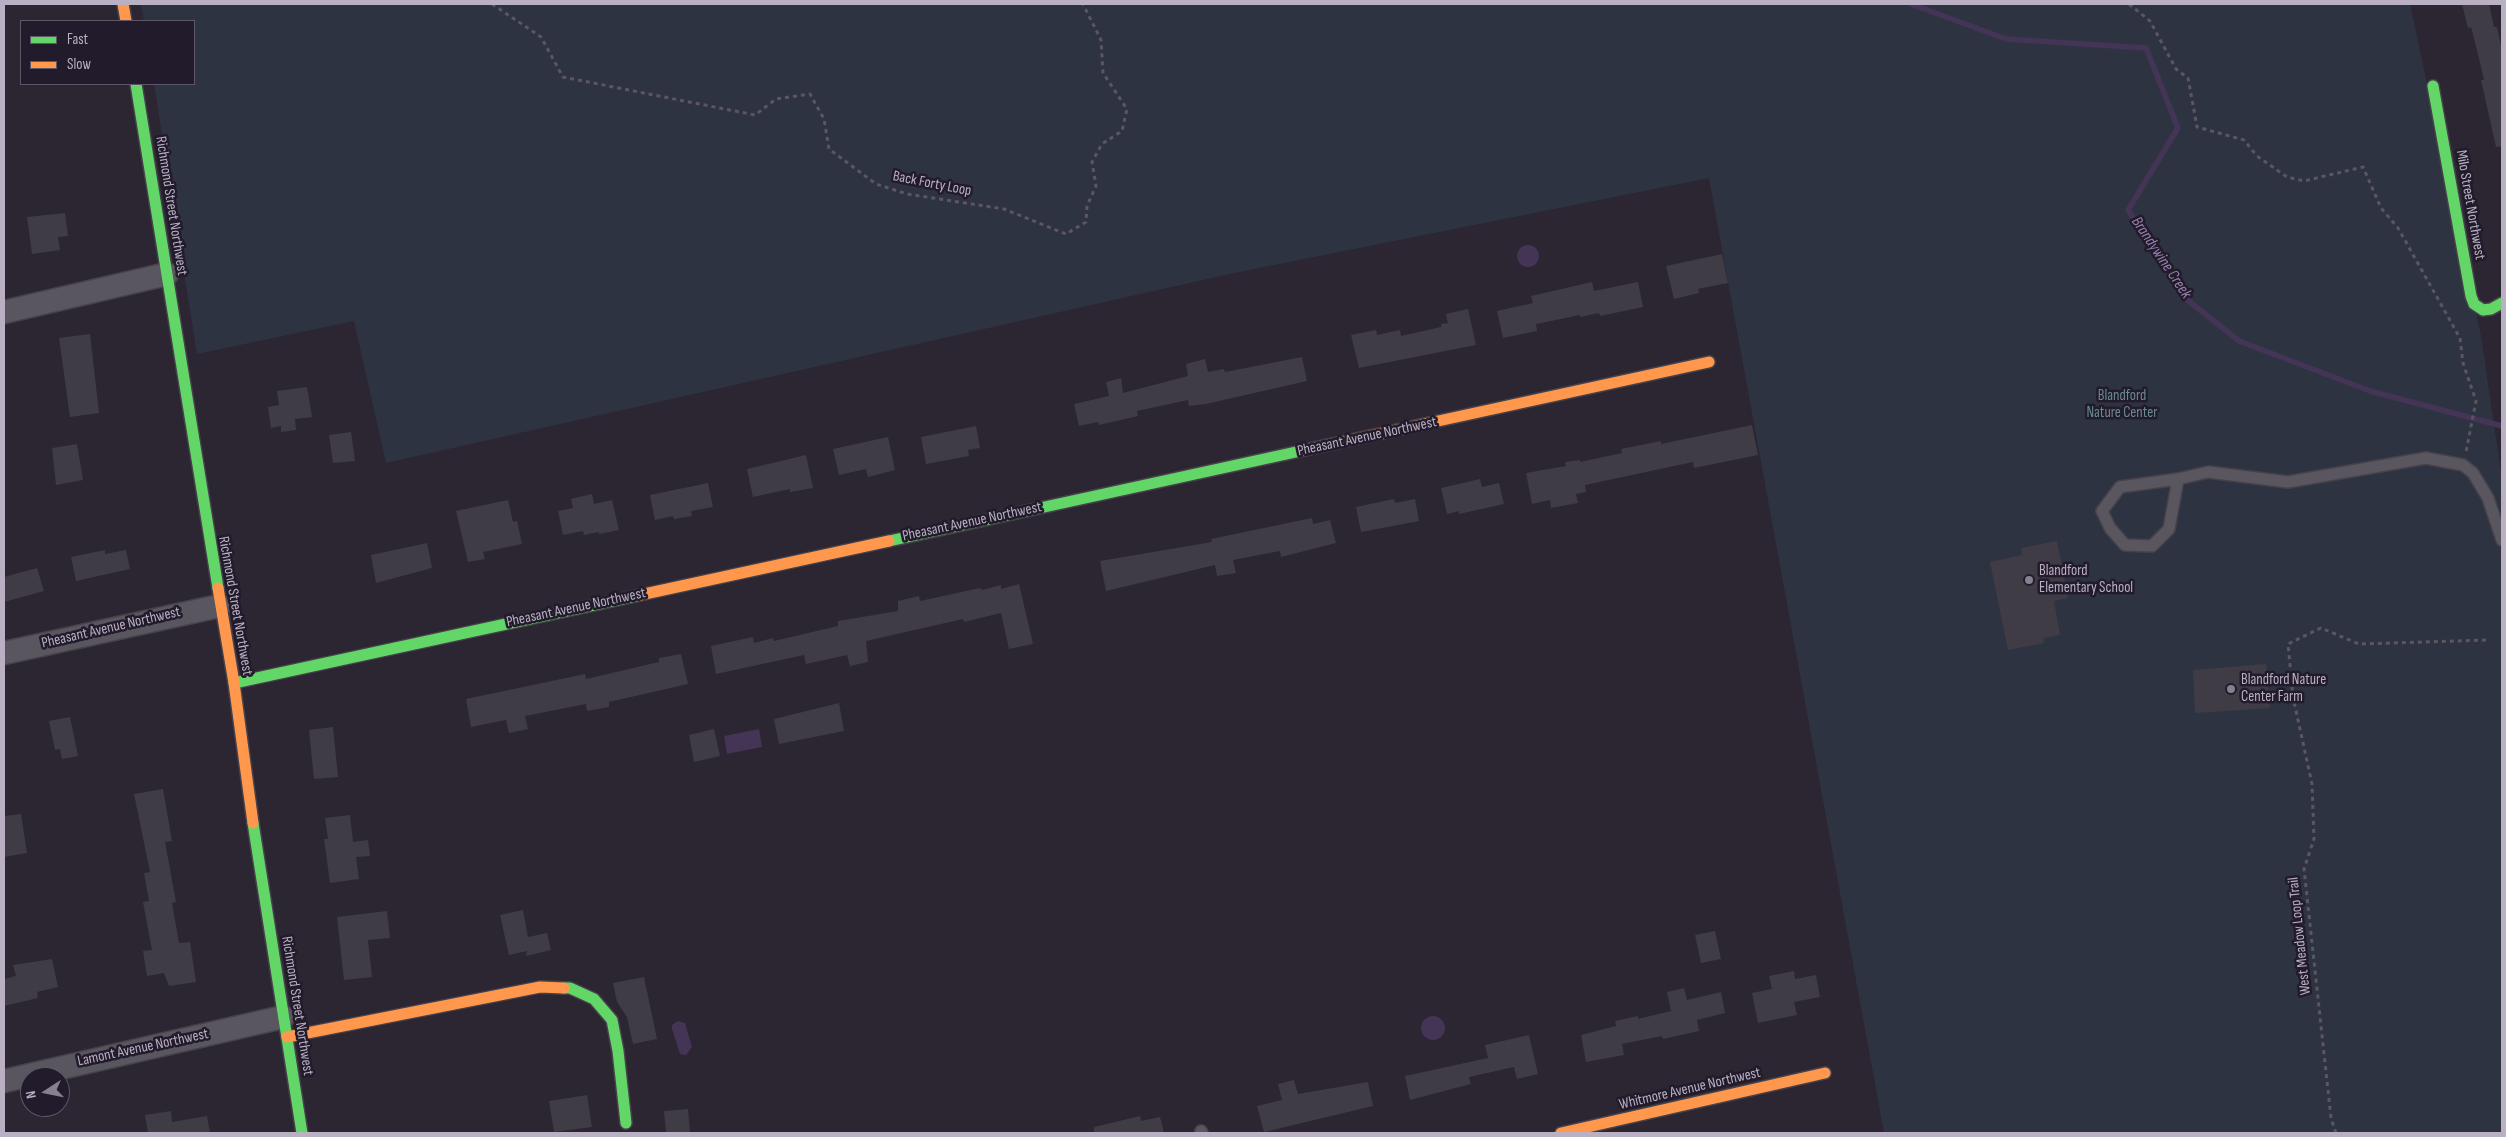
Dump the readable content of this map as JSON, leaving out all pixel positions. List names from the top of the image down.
{
  "streets": {
    "street": [
      "Milo Street Northwest",
      "Richmond Street Northwest",
      "Pheasant Avenue Northwest",
      "Lamont Avenue Northwest",
      "Whitmore Avenue Northwest"
    ],
    "path": ["Back Forty Loop", "West Meadow Loop Trail"]
  },
  "crossings": [
    ["Richmond Street Northwest", "Pheasant Avenue Northwest"],
    ["Richmond Street Northwest", "Lamont Avenue Northwest"]
  ],
  "water": ["Brandywine Creek"],
  "parks": ["Blandford Nature Center"],
  "places": ["Blandford Elementary School", "Blandford Nature Center Farm"],
  "legend": ["Fast", "Slow"],
  "north": "left"
}
